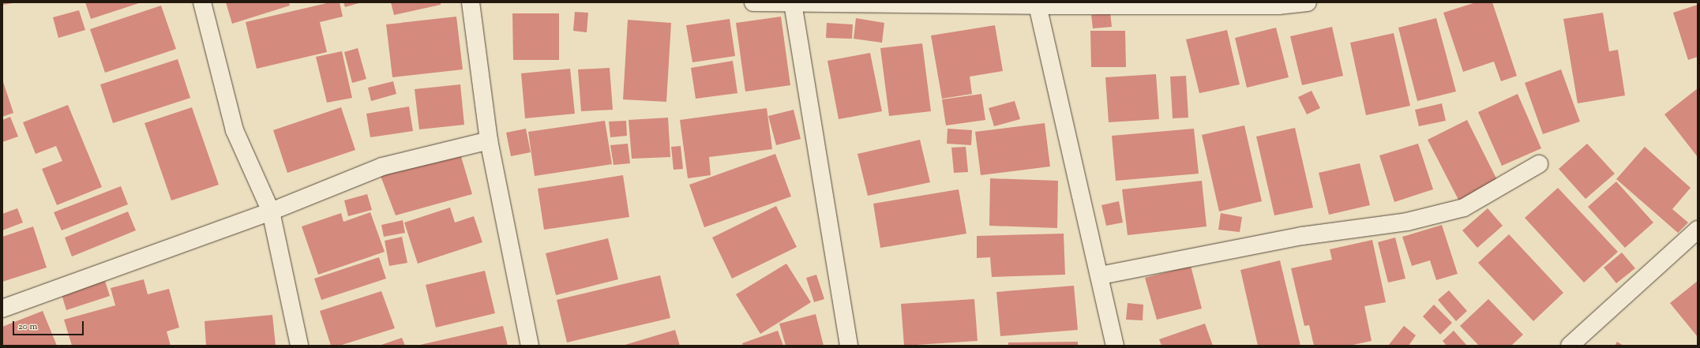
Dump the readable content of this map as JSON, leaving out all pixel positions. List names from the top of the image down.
{
  "scale_bar": "20 m"
}
